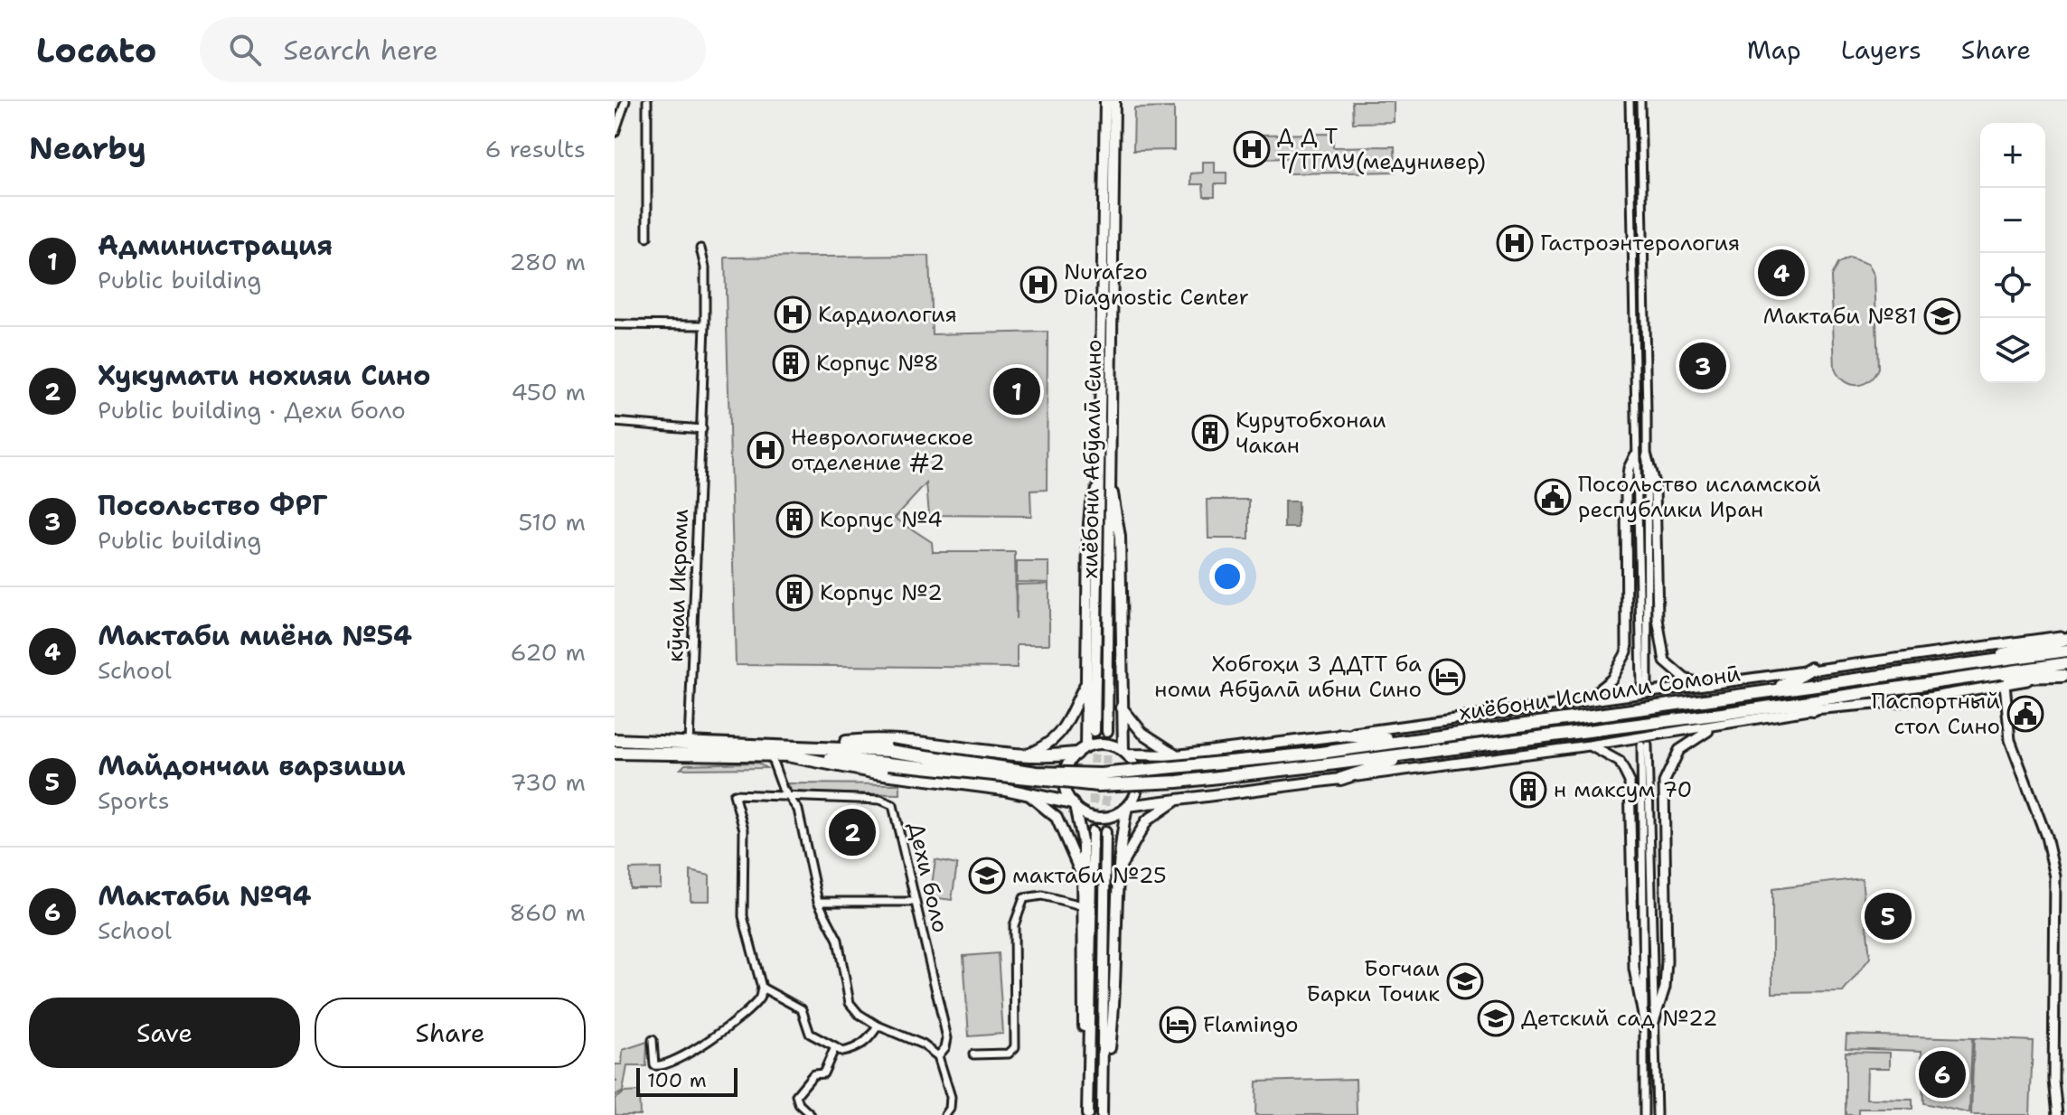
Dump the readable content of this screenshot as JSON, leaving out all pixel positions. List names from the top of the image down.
{
  "streets": {
    "highway": ["хиёбони Исмоили Сомонӣ"],
    "main road": ["хиёбони Абӯалӣ Сино"],
    "street": ["кӯчаи Икроми", "Дехи боло"]
  },
  "crossings": [
    ["кӯчаи Икроми", "хиёбони Исмоили Сомонӣ"]
  ],
  "places": {
    "hospital": [
      "Д Д Т Т/ТГМУ(медунивер)",
      "Гастроэнтерология",
      "Nurafzo Diagnostic Center",
      "Кардиология",
      "Неврологическое отделение #2"
    ],
    "school or university": [
      "Мактаби №81",
      "мактаби №25",
      "Богчаи Барки Точик",
      "Детский сад №22"
    ],
    "building": [
      "Корпус №8",
      "Курутобхонаи Чакан",
      "Корпус №4",
      "Корпус №2",
      "н максум 70"
    ],
    "public building": ["Посольство исламской республики Иран", "Паспортный стол Сино"],
    "hotel": ["Хобгоҳи 3 ДДТТ ба номи Абӯалӣ ибни Сино", "Flamingo"]
  },
  "scale_bar": "100 m",
  "page": {
    "header": "Locato",
    "search": "Search here",
    "nav": ["Map", "Layers", "Share"],
    "heading": ["Nearby", "6 results"],
    "map_buttons": ["+", "−"],
    "list": [
      {
        "mark": "1",
        "name": "Администрация",
        "note": "Public building",
        "value": "280 m"
      },
      {
        "mark": "2",
        "name": "Хукумати нохияи Сино",
        "note": "Public building · Дехи боло",
        "value": "450 m"
      },
      {
        "mark": "3",
        "name": "Посольство ФРГ",
        "note": "Public building",
        "value": "510 m"
      },
      {
        "mark": "4",
        "name": "Мактаби миёна №54",
        "note": "School",
        "value": "620 m"
      },
      {
        "mark": "5",
        "name": "Майдончаи варзиши",
        "note": "Sports",
        "value": "730 m"
      },
      {
        "mark": "6",
        "name": "Мактаби №94",
        "note": "School",
        "value": "860 m"
      }
    ],
    "pins": [
      "4",
      "3",
      "1",
      "2",
      "5",
      "6"
    ],
    "buttons": ["Save", "Share"],
    "scale": "100 m"
  }
}
